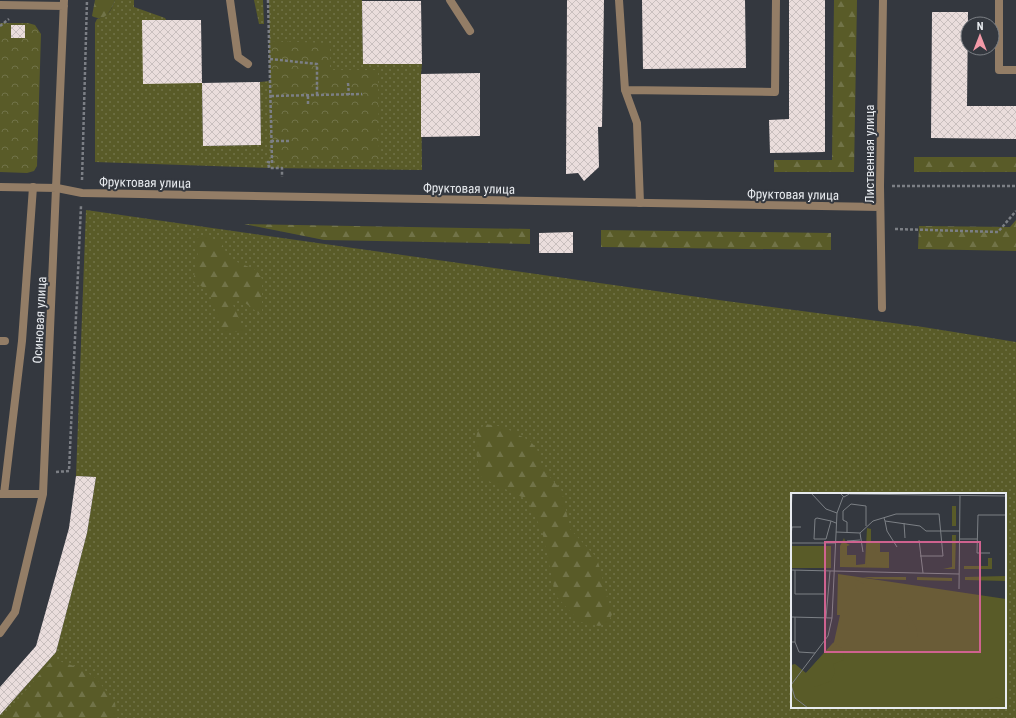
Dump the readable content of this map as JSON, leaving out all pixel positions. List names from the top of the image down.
{
  "streets": {
    "street": ["Лиственная улица", "Фруктовая улица", "Осиновая улица"]
  },
  "crossings": [
    ["Лиственная улица", "Фруктовая улица"],
    ["Фруктовая улица", "Осиновая улица"]
  ],
  "north": "top"
}
